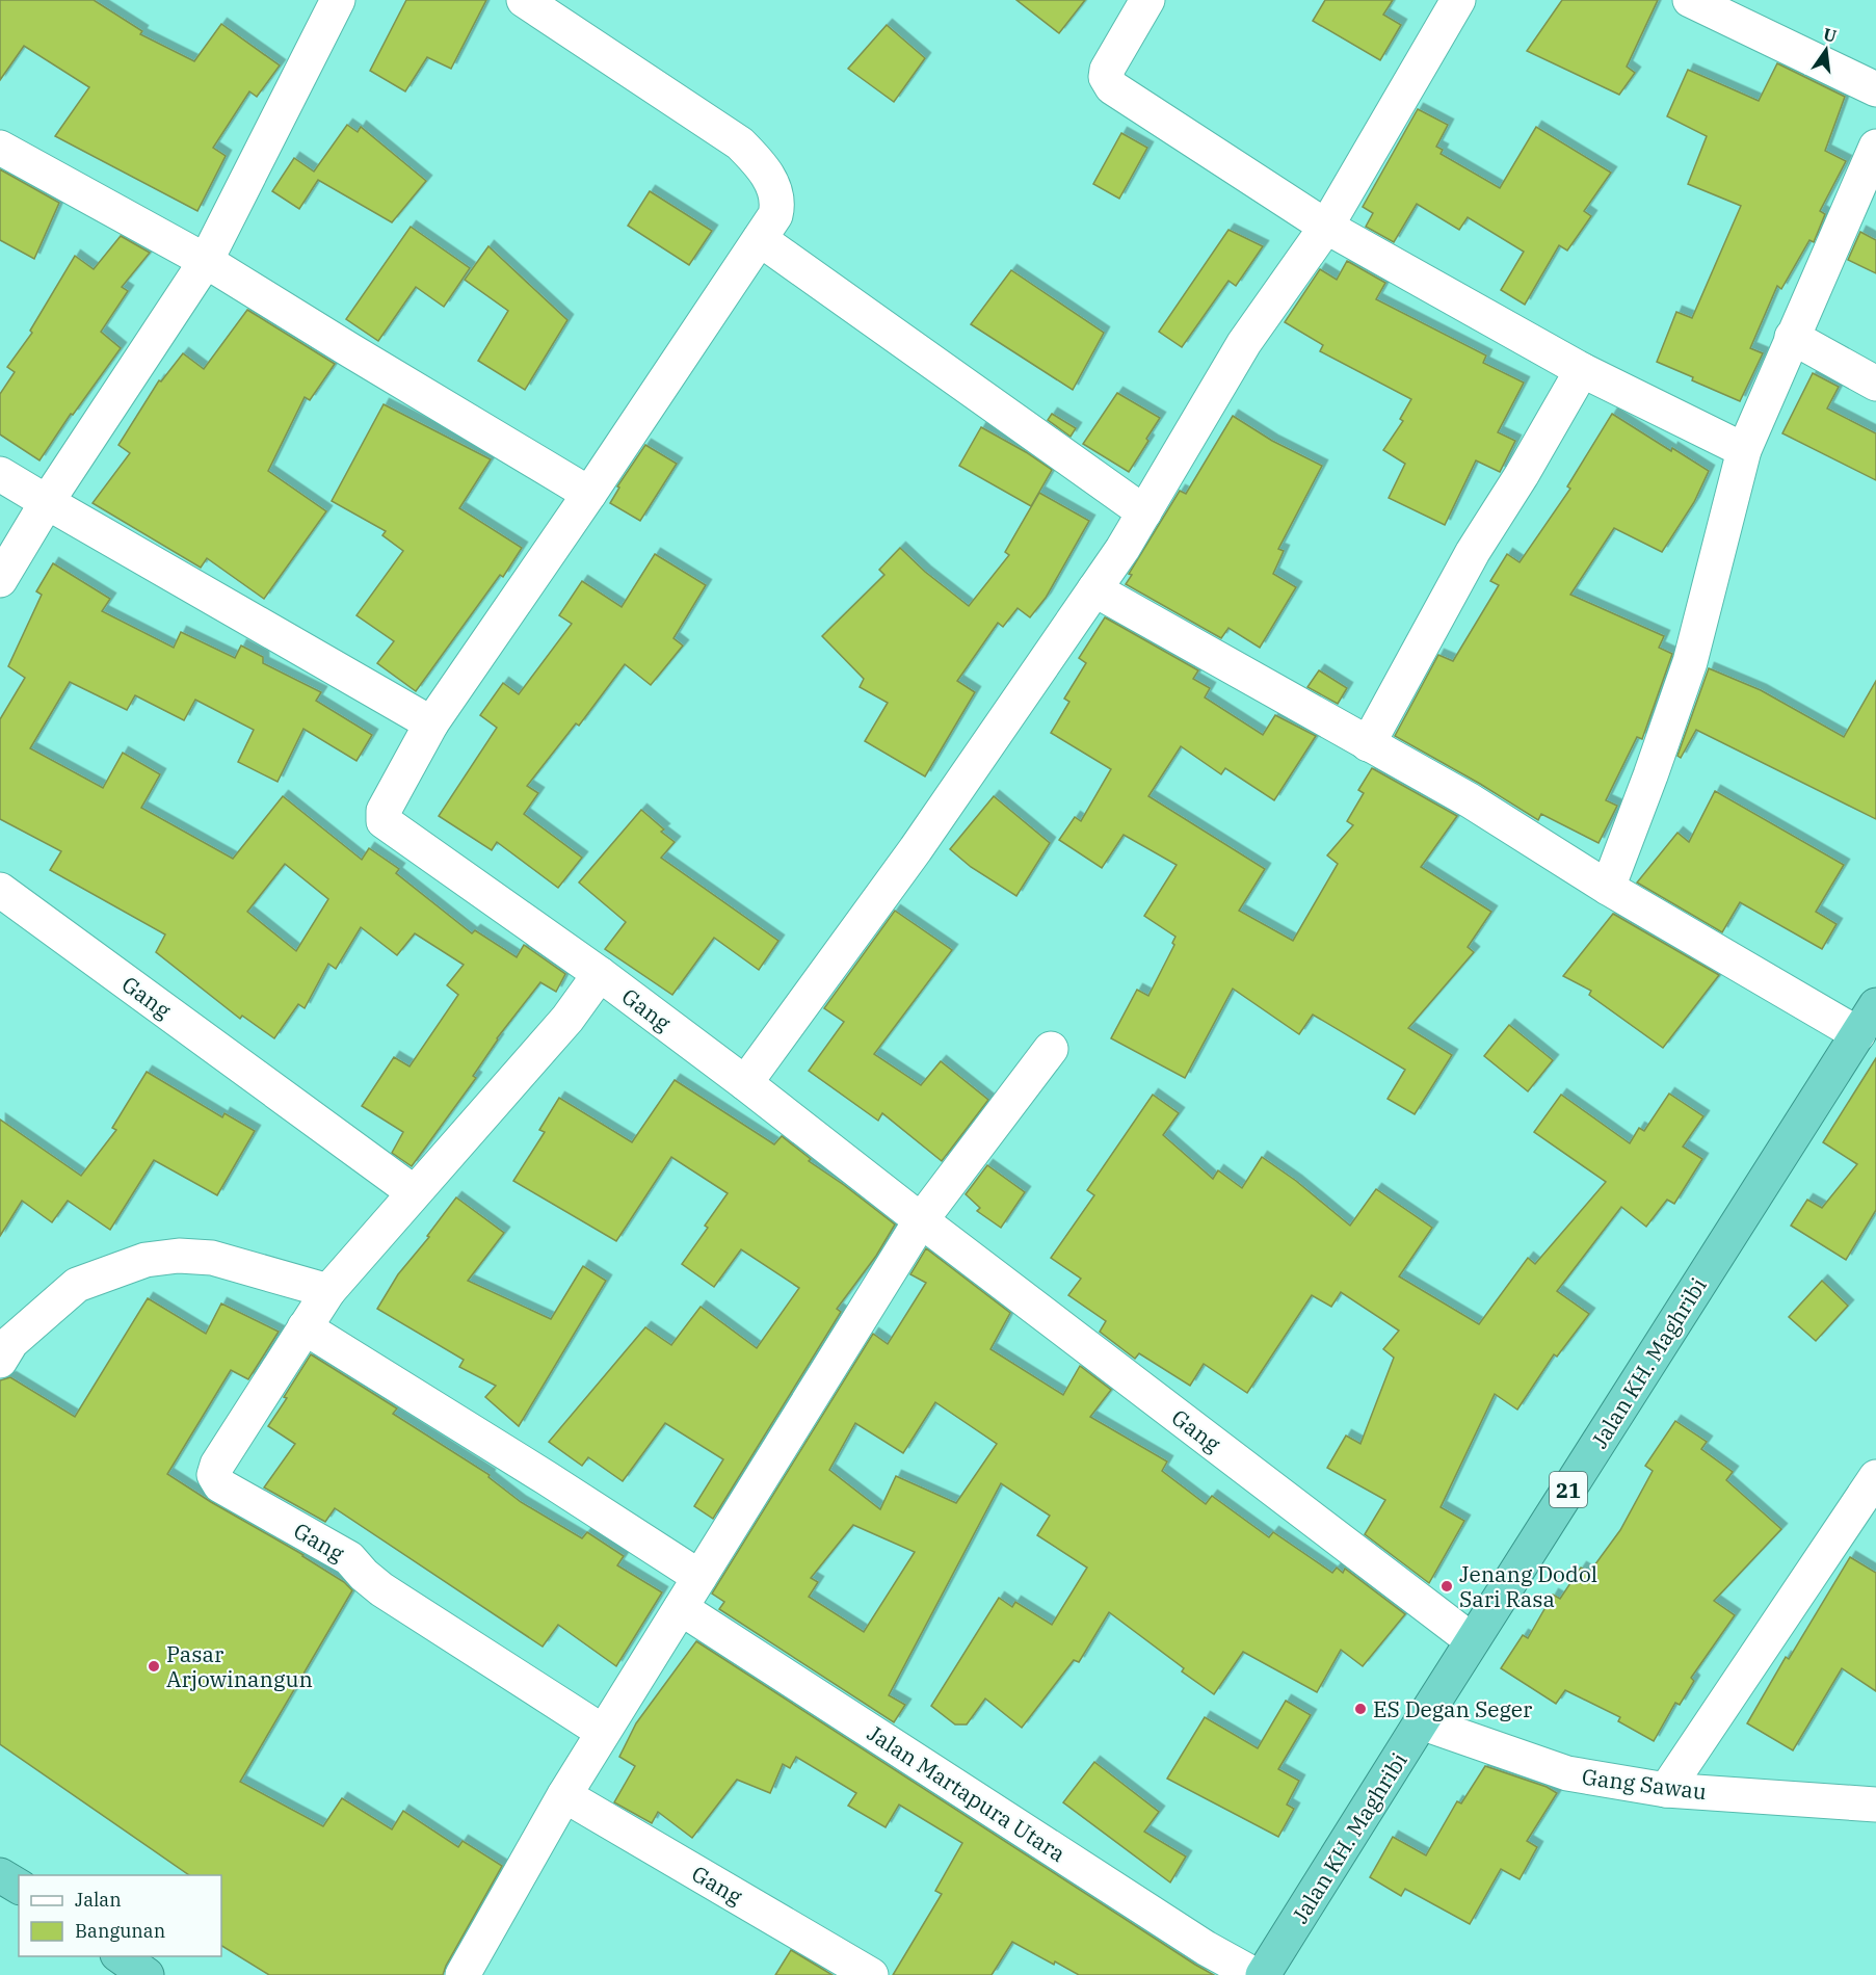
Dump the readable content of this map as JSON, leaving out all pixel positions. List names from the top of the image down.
{
  "streets": {
    "highway": ["Jalan KH. Maghribi", "21"],
    "street": ["Gang", "Gang Sawau", "Jalan Martapura Utara"]
  },
  "crossings": [
    ["Gang", "Jalan KH. Maghribi"],
    ["Jalan KH. Maghribi", "Gang Sawau"]
  ],
  "places": ["Jenang Dodol Sari Rasa", "Pasar Arjowinangun", "ES Degan Seger"],
  "legend": ["Jalan", "Bangunan"],
  "north": "top"
}
